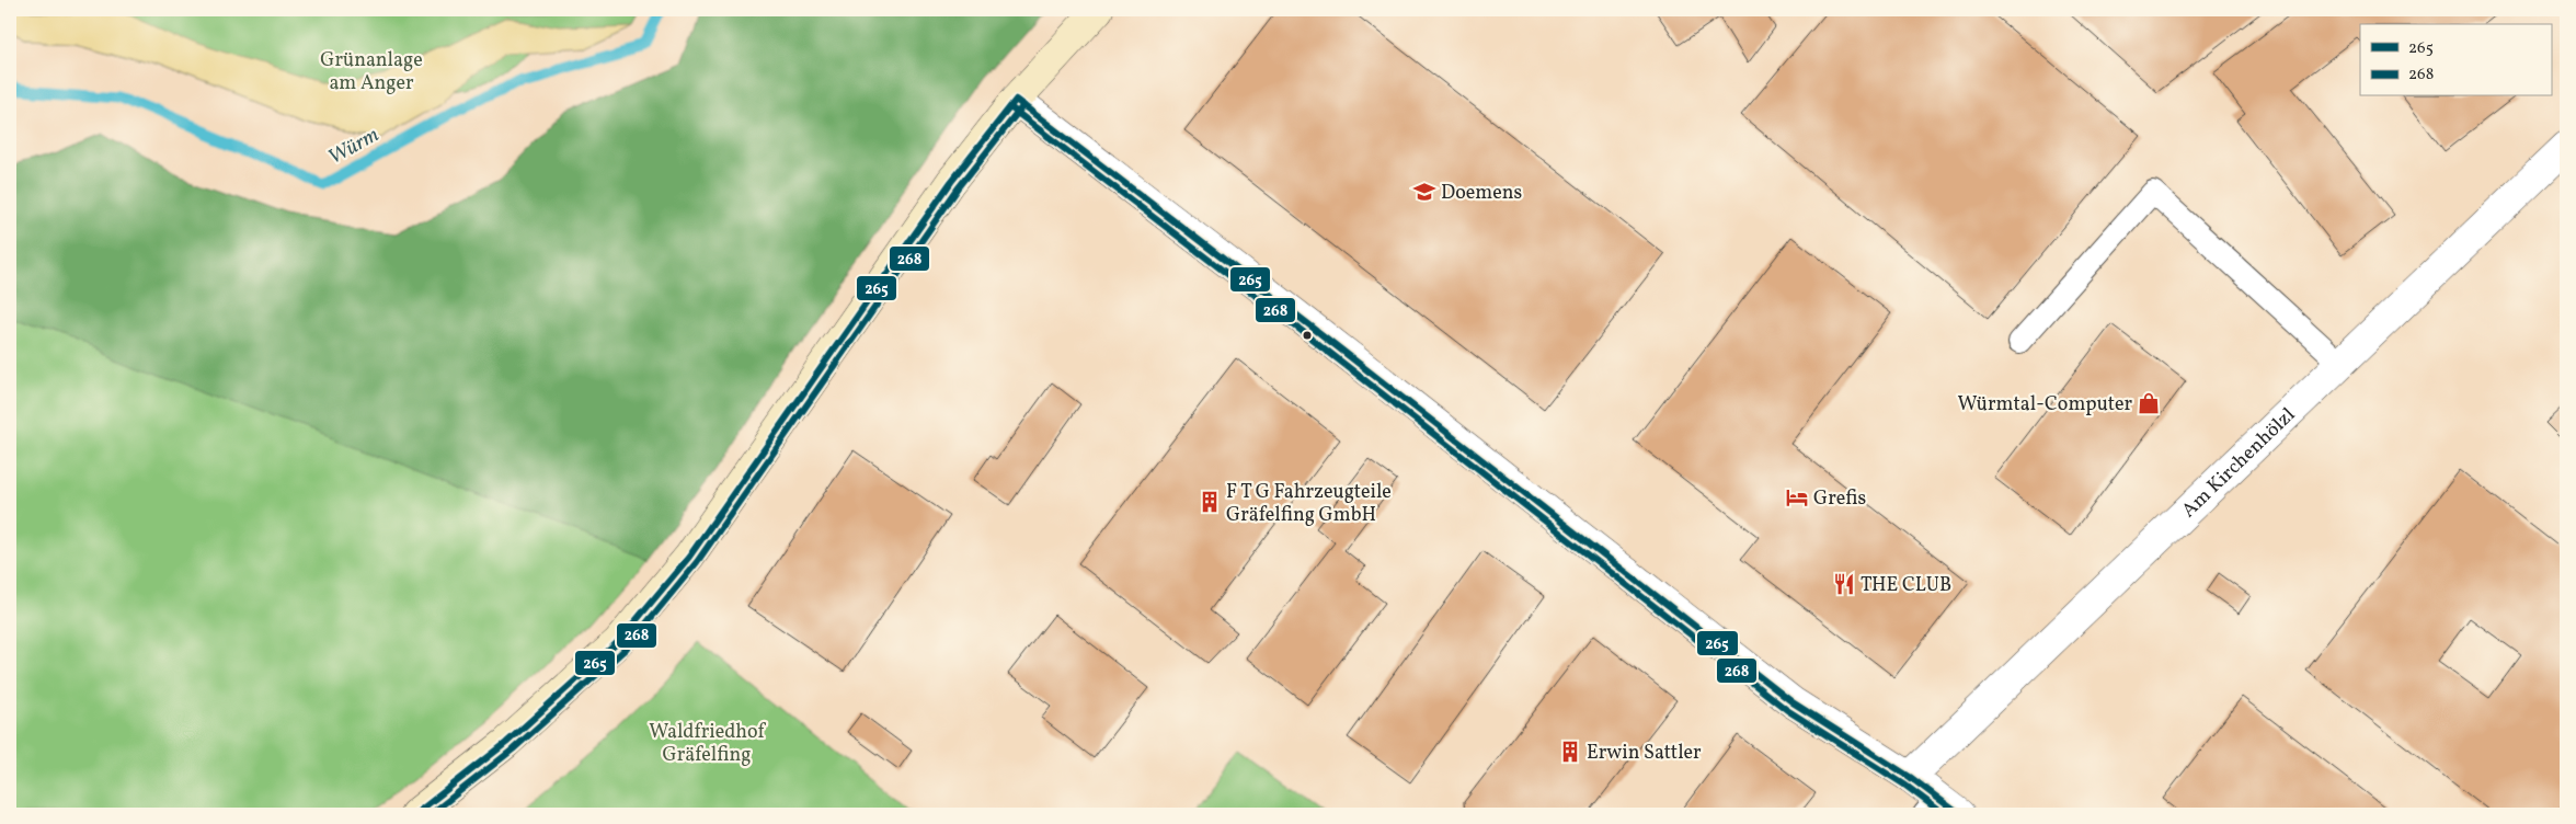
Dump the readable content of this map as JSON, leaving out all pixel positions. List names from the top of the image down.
{
  "streets": {
    "street": ["Am Kirchenhölzl"]
  },
  "water": ["Würm"],
  "parks": ["Grünanlage am Anger", "Waldfriedhof Gräfelfing"],
  "places": {
    "school or university": ["Doemens"],
    "shop": ["Würmtal-Computer"],
    "hotel": ["Grefis"],
    "building": ["F T G Fahrzeugteile Gräfelfing GmbH", "Erwin Sattler"],
    "restaurant": ["THE CLUB"]
  },
  "lines": ["transit line 265", "transit line 268"],
  "legend": ["265", "268"]
}
